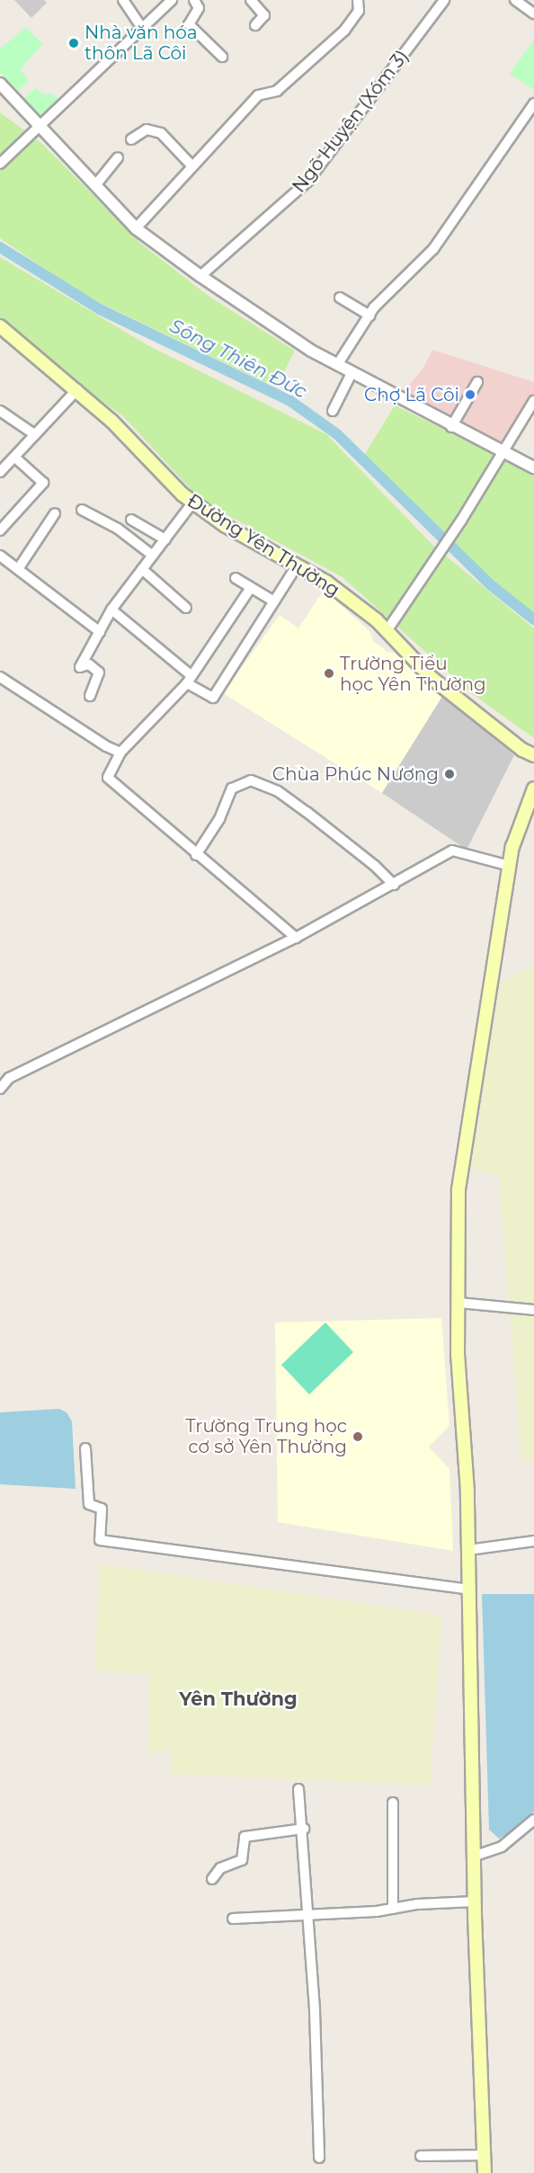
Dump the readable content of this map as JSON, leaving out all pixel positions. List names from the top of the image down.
{
  "streets": {
    "main road": ["Đường Yên Thường"],
    "street": ["Ngõ Huyện (Xóm 3)"]
  },
  "districts": ["Yên Thường"],
  "water": ["Sông Thiên Đức"],
  "places": [
    "Nhà văn hóa thôn Lã Côi",
    "Chợ Lã Côi",
    "Trường Tiểu học Yên Thường",
    "Chùa Phúc Nương",
    "Trường Trung học cơ sở Yên Thường"
  ]
}
